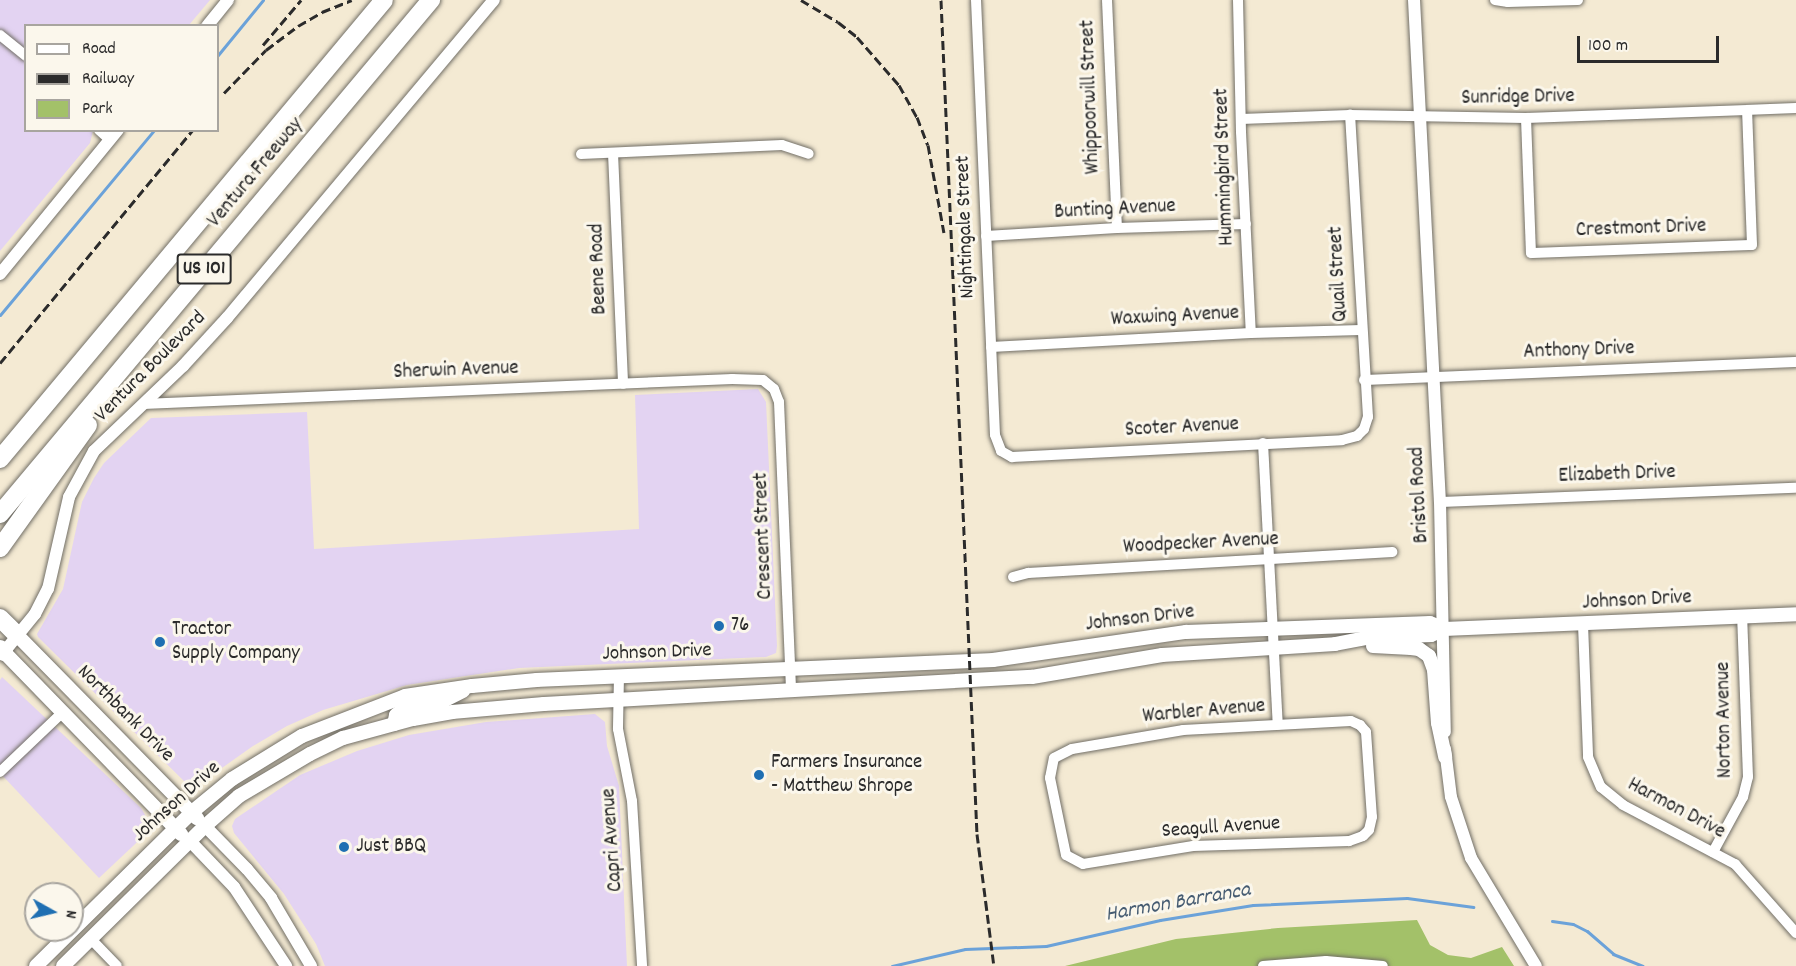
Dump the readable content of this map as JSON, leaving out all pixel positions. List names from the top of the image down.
{
  "streets": {
    "highway": ["Ventura Freeway", "US 101"],
    "main road": ["Johnson Drive", "Northbank Drive"],
    "street": [
      "Whippoorwill Street",
      "Sunridge Drive",
      "Hummingbird Street",
      "Bunting Avenue",
      "Nightingale Street",
      "Crestmont Drive",
      "Beene Road",
      "Quail Street",
      "Waxwing Avenue",
      "Anthony Drive",
      "Ventura Boulevard",
      "Sherwin Avenue",
      "Scoter Avenue",
      "Elizabeth Drive",
      "Bristol Road",
      "Crescent Street",
      "Woodpecker Avenue",
      "Warbler Avenue",
      "Norton Avenue",
      "Harmon Drive",
      "Seagull Avenue",
      "Capri Avenue"
    ]
  },
  "crossings": [
    ["Whippoorwill Street", "Bunting Avenue"],
    ["Sunridge Drive", "Hummingbird Street"],
    ["Sunridge Drive", "Crestmont Drive"],
    ["Sunridge Drive", "Quail Street"],
    ["Sunridge Drive", "Bristol Road"],
    ["Hummingbird Street", "Bunting Avenue"],
    ["Hummingbird Street", "Waxwing Avenue"],
    ["Bunting Avenue", "Nightingale Street"],
    ["Nightingale Street", "Waxwing Avenue"],
    ["Nightingale Street", "Scoter Avenue"],
    ["Beene Road", "Sherwin Avenue"],
    ["Quail Street", "Waxwing Avenue"],
    ["Quail Street", "Anthony Drive"],
    ["Quail Street", "Scoter Avenue"],
    ["Anthony Drive", "Bristol Road"],
    ["Ventura Boulevard", "Sherwin Avenue"],
    ["Ventura Boulevard", "Northbank Drive"],
    ["Sherwin Avenue", "Crescent Street"],
    ["Elizabeth Drive", "Bristol Road"],
    ["Bristol Road", "Johnson Drive"],
    ["Crescent Street", "Johnson Drive"],
    ["Johnson Drive", "Northbank Drive"],
    ["Johnson Drive", "Norton Avenue"],
    ["Johnson Drive", "Harmon Drive"],
    ["Johnson Drive", "Capri Avenue"],
    ["Warbler Avenue", "Seagull Avenue"],
    ["Norton Avenue", "Harmon Drive"]
  ],
  "water": ["Harmon Barranca"],
  "places": [
    "76",
    "Tractor Supply Company",
    "Farmers Insurance - Matthew Shrope",
    "Just BBQ"
  ],
  "legend": ["Road", "Railway", "Park"],
  "scale_bar": "100 m",
  "north": "right"
}
